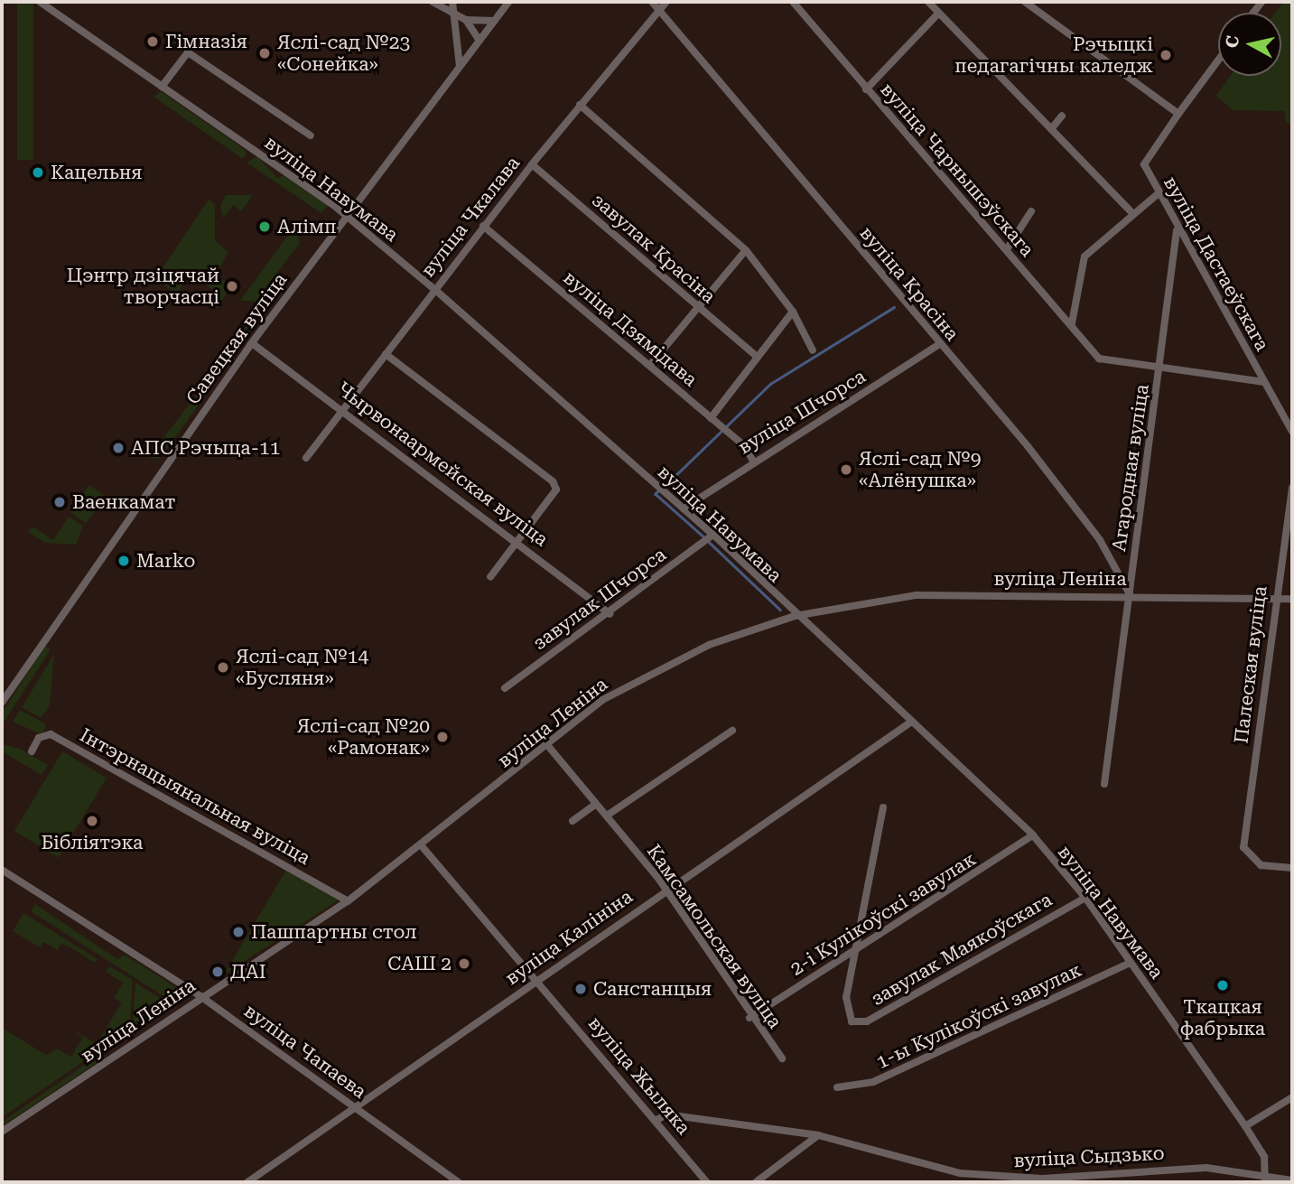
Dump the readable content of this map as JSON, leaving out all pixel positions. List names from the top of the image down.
{
  "streets": {
    "street": [
      "вуліца Чарнышэўскага",
      "вуліца Навумава",
      "вуліца Чкалава",
      "завулак Красіна",
      "вуліца Дастаеўскага",
      "вуліца Красіна",
      "вуліца Дзямідава",
      "Савецкая вуліца",
      "вуліца Шчорса",
      "Чырвонаармейская вуліца",
      "Агародная вуліца",
      "вуліца Леніна",
      "завулак Шчорса",
      "Палеская вуліца",
      "Інтэрнацыянальная вуліца",
      "2-і Кулікоўскі завулак",
      "Камсамольская вуліца",
      "вуліца Калініна",
      "завулак Маякоўскага",
      "1-ы Кулікоўскі завулак",
      "вуліца Чапаева",
      "вуліца Жыляка",
      "вуліца Сыдзько"
    ]
  },
  "crossings": [
    ["вуліца Чарнышэўскага", "Агародная вуліца"],
    ["вуліца Навумава", "вуліца Чкалава"],
    ["вуліца Навумава", "Савецкая вуліца"],
    ["вуліца Навумава", "вуліца Шчорса"],
    ["вуліца Навумава", "вуліца Леніна"],
    ["вуліца Навумава", "завулак Шчорса"],
    ["вуліца Навумава", "2-і Кулікоўскі завулак"],
    ["вуліца Навумава", "вуліца Калініна"],
    ["вуліца Навумава", "завулак Маякоўскага"],
    ["вуліца Навумава", "1-ы Кулікоўскі завулак"],
    ["вуліца Навумава", "вуліца Сыдзько"],
    ["вуліца Чкалава", "завулак Красіна"],
    ["вуліца Чкалава", "вуліца Красіна"],
    ["вуліца Чкалава", "вуліца Дзямідава"],
    ["вуліца Чкалава", "Чырвонаармейская вуліца"],
    ["вуліца Дастаеўскага", "Агародная вуліца"],
    ["вуліца Красіна", "вуліца Шчорса"],
    ["вуліца Красіна", "Агародная вуліца"],
    ["вуліца Красіна", "вуліца Леніна"],
    ["вуліца Дзямідава", "вуліца Шчорса"],
    ["Савецкая вуліца", "Чырвонаармейская вуліца"],
    ["Чырвонаармейская вуліца", "завулак Шчорса"],
    ["Агародная вуліца", "вуліца Леніна"],
    ["вуліца Леніна", "Палеская вуліца"],
    ["вуліца Леніна", "Інтэрнацыянальная вуліца"],
    ["вуліца Леніна", "Камсамольская вуліца"],
    ["вуліца Леніна", "вуліца Чапаева"],
    ["вуліца Леніна", "вуліца Жыляка"],
    ["2-і Кулікоўскі завулак", "Камсамольская вуліца"],
    ["2-і Кулікоўскі завулак", "завулак Маякоўскага"],
    ["Камсамольская вуліца", "вуліца Калініна"],
    ["вуліца Калініна", "вуліца Чапаева"],
    ["вуліца Калініна", "вуліца Жыляка"],
    ["вуліца Жыляка", "вуліца Сыдзько"]
  ],
  "places": [
    "Гімназія",
    "Яслі-сад №23 «Сонейка»",
    "Рэчыцкі педагагічны каледж",
    "Кацельня",
    "Алімп",
    "Цэнтр дзіцячай творчасці",
    "АПС Рэчыца-11",
    "Яслі-сад №9 «Алёнушка»",
    "Ваенкамат",
    "Marko",
    "Яслі-сад №14 «Бусляня»",
    "Яслі-сад №20 «Рамонак»",
    "Бібліятэка",
    "Пашпартны стол",
    "САШ 2",
    "ДАІ",
    "Ткацкая фабрыка",
    "Санстанцыя"
  ],
  "north": "left"
}
